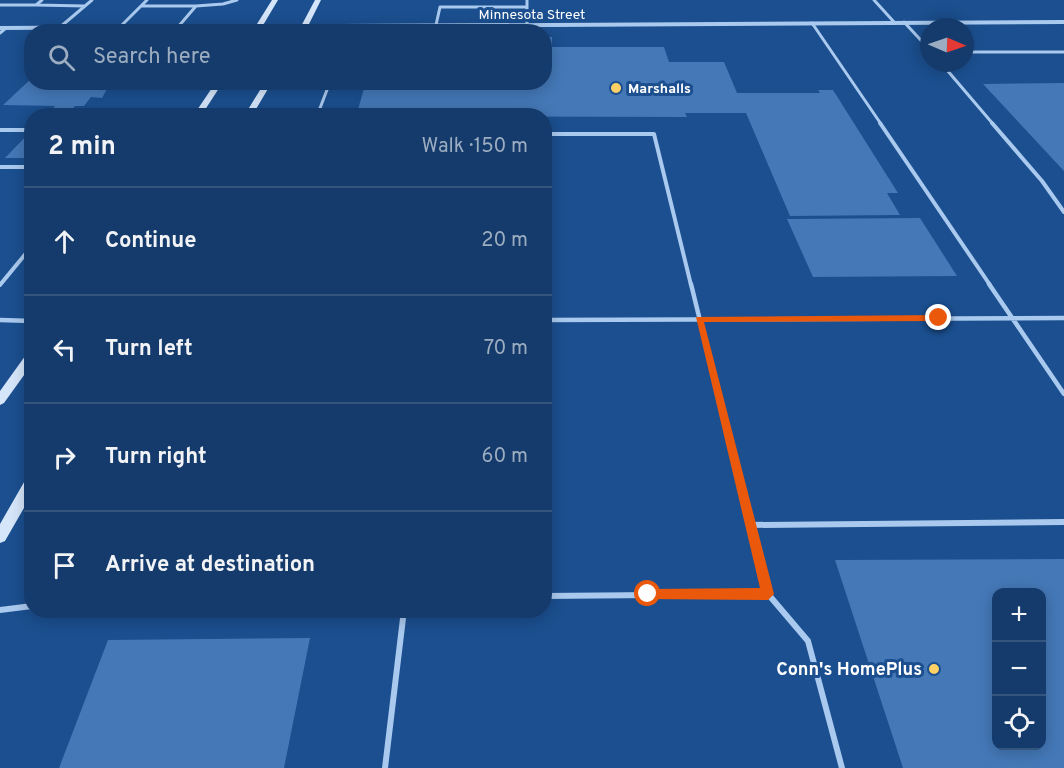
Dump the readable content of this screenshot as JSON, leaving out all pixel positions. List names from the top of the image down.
{
  "streets": {
    "street": ["Minnesota Street"]
  },
  "places": ["Marshalls", "Conn's HomePlus"],
  "north": "right",
  "page": {
    "search": "Search here",
    "heading": ["2 min", "Walk · 150 m"],
    "list": [
      ["Continue", "20 m"],
      ["Turn left", "70 m"],
      ["Turn right", "60 m"],
      "Arrive at destination"
    ],
    "map_buttons": ["+", "−"]
  }
}
